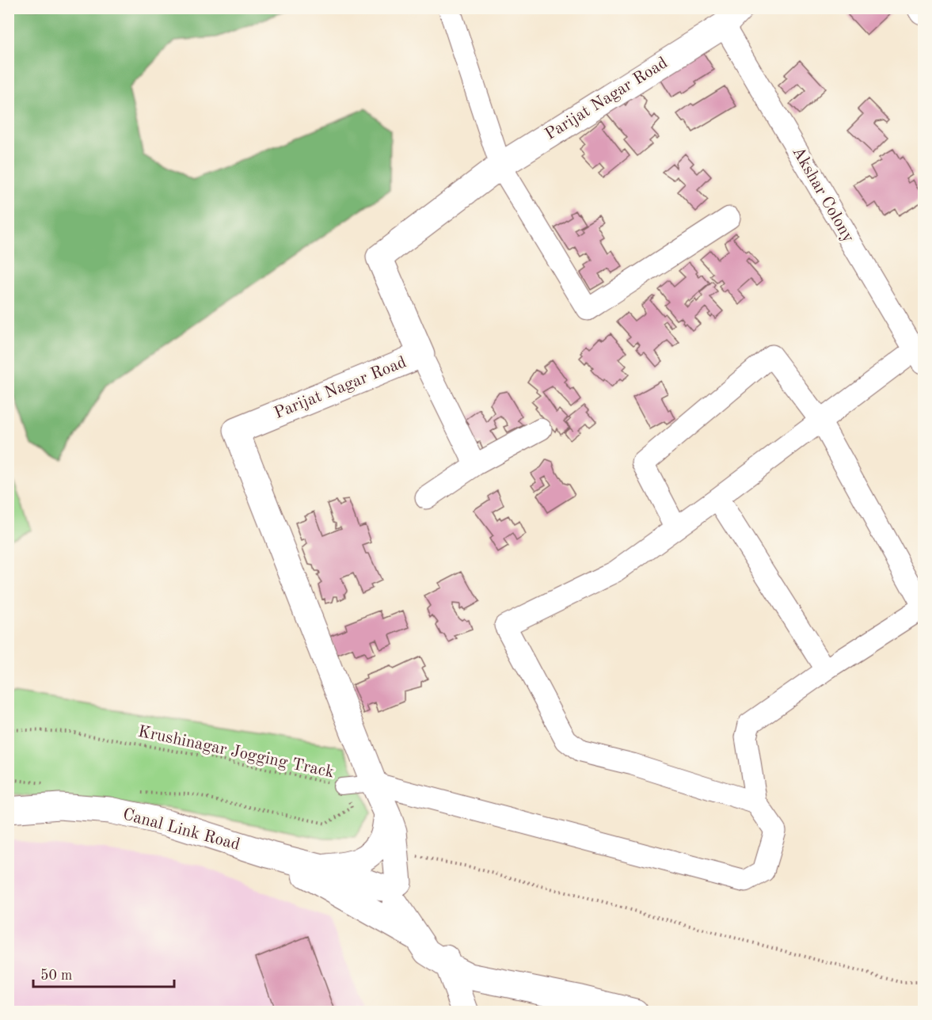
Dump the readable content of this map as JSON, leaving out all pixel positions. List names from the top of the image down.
{
  "streets": {
    "street": ["Parijat Nagar Road", "Akshar Colony", "Canal Link Road"],
    "path": ["Krushinagar Jogging Track"]
  },
  "crossings": [
    ["Parijat Nagar Road", "Akshar Colony"]
  ],
  "scale_bar": "50 m"
}
